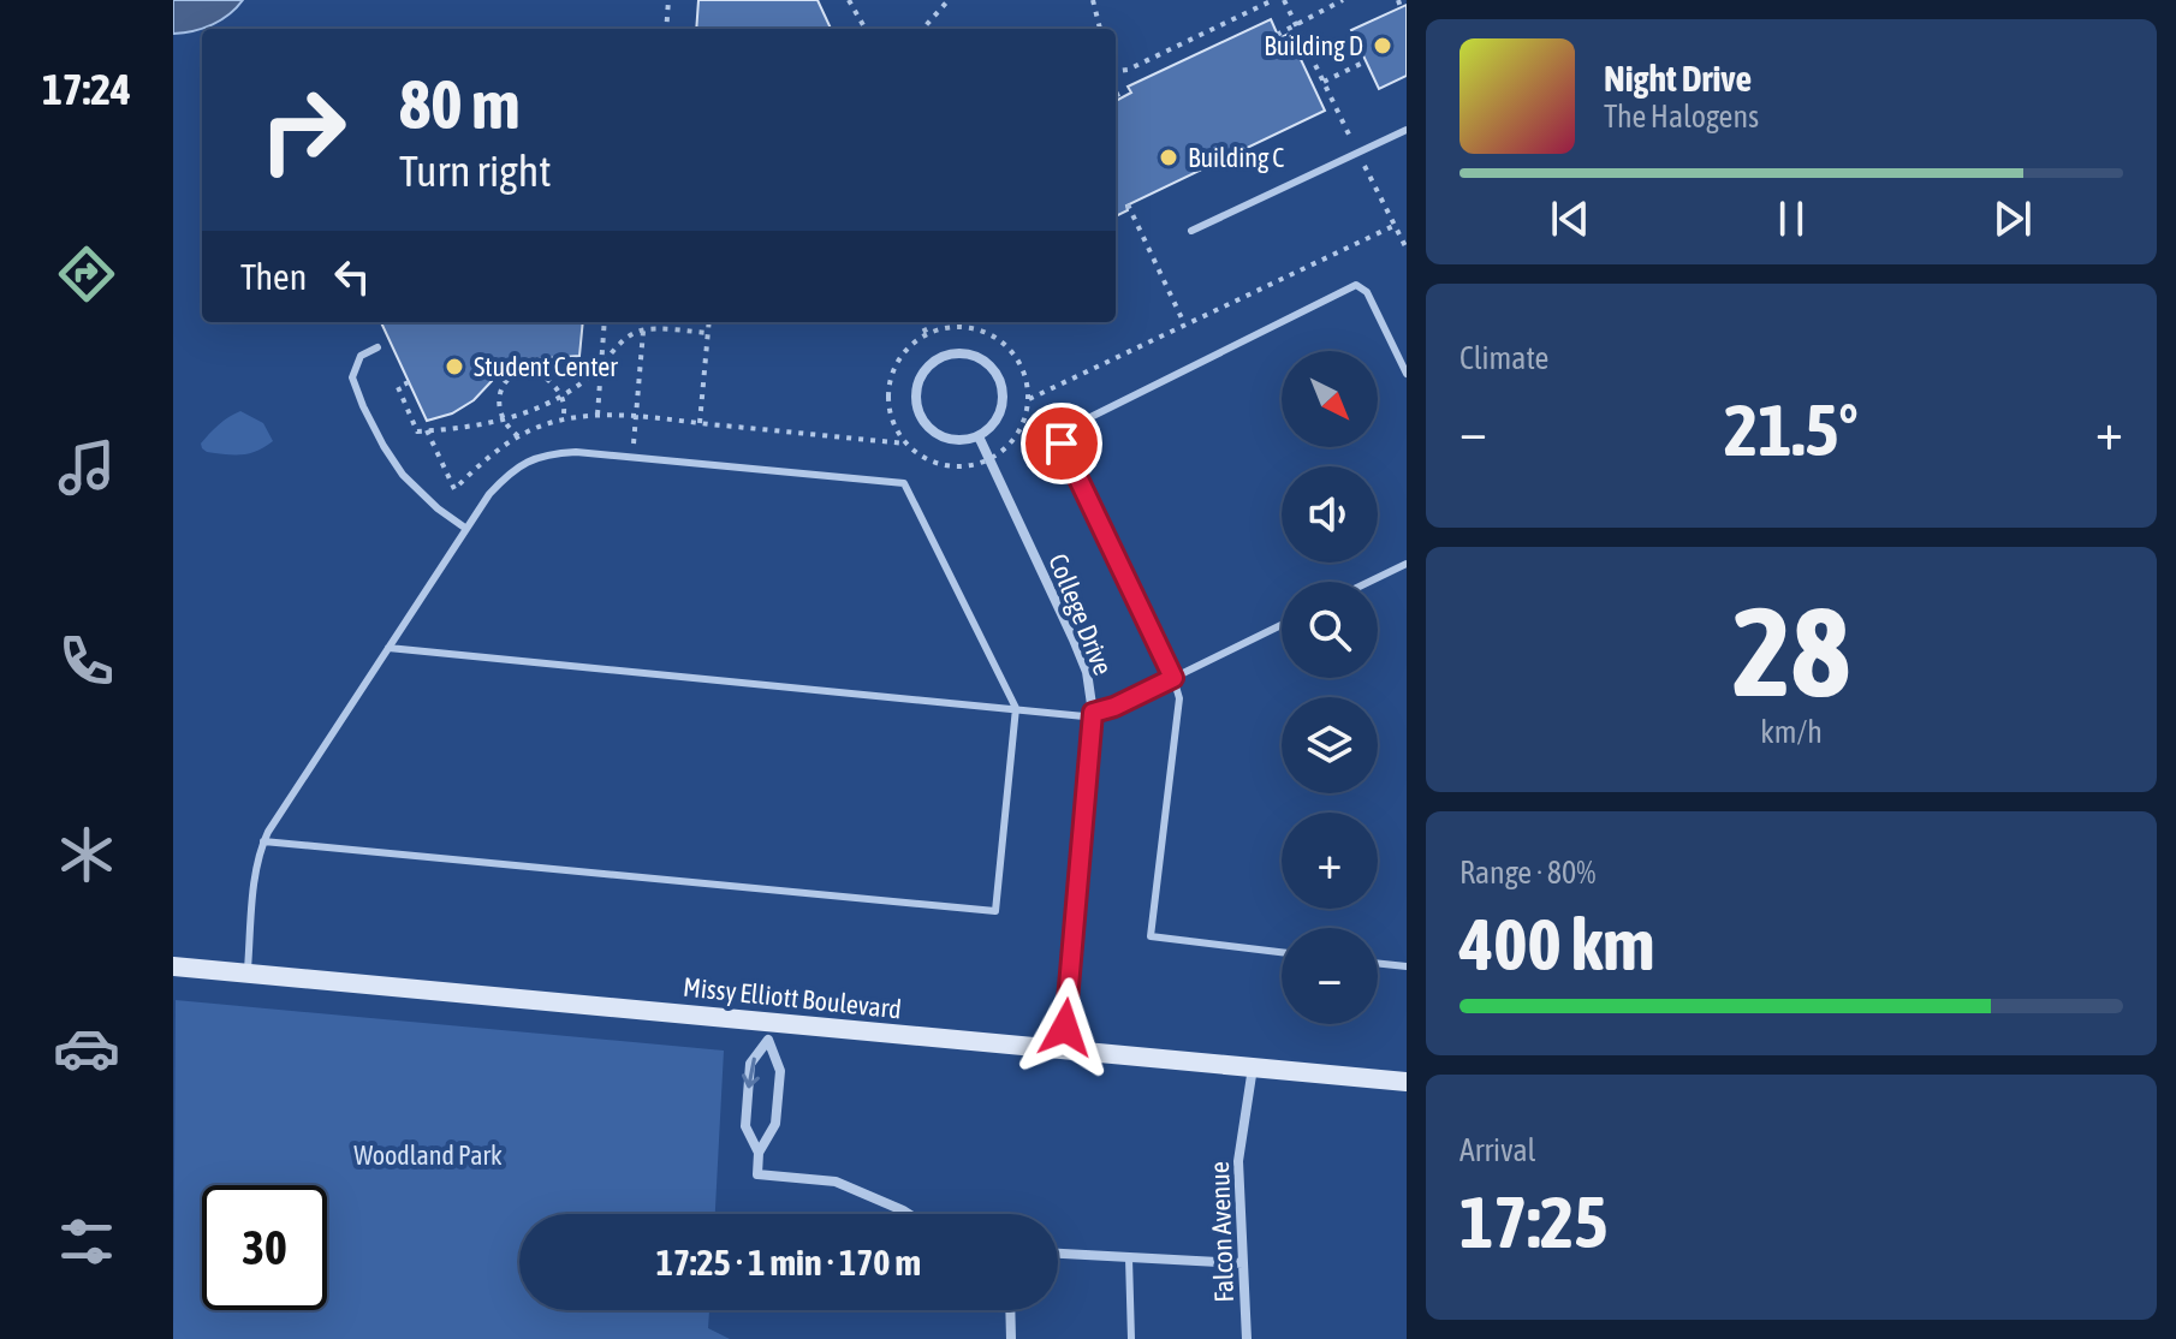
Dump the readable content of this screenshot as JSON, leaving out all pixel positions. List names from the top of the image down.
{
  "streets": {
    "street": ["College Drive", "Missy Elliott Boulevard", "Falcon Avenue"]
  },
  "crossings": [
    ["College Drive", "Missy Elliott Boulevard"],
    ["Missy Elliott Boulevard", "Falcon Avenue"]
  ],
  "parks": ["Woodland Park"],
  "places": ["Building D", "Building C", "Student Center"],
  "north": "bottom right",
  "page": {
    "tabs": "17:24",
    "turn": ["80 m", "Turn right"],
    "song": ["Night Drive", "The Halogens"],
    "then": "Then",
    "tile": [
      "Climate",
      ["28", "km/h"],
      ["Range · 80%", "400 km"],
      ["Arrival", "17:25"]
    ],
    "map_buttons": ["+", "−"],
    "heat": ["−", "21.5°", "+"],
    "limit": "30",
    "trip": "17:25 · 1 min · 170 m"
  }
}
